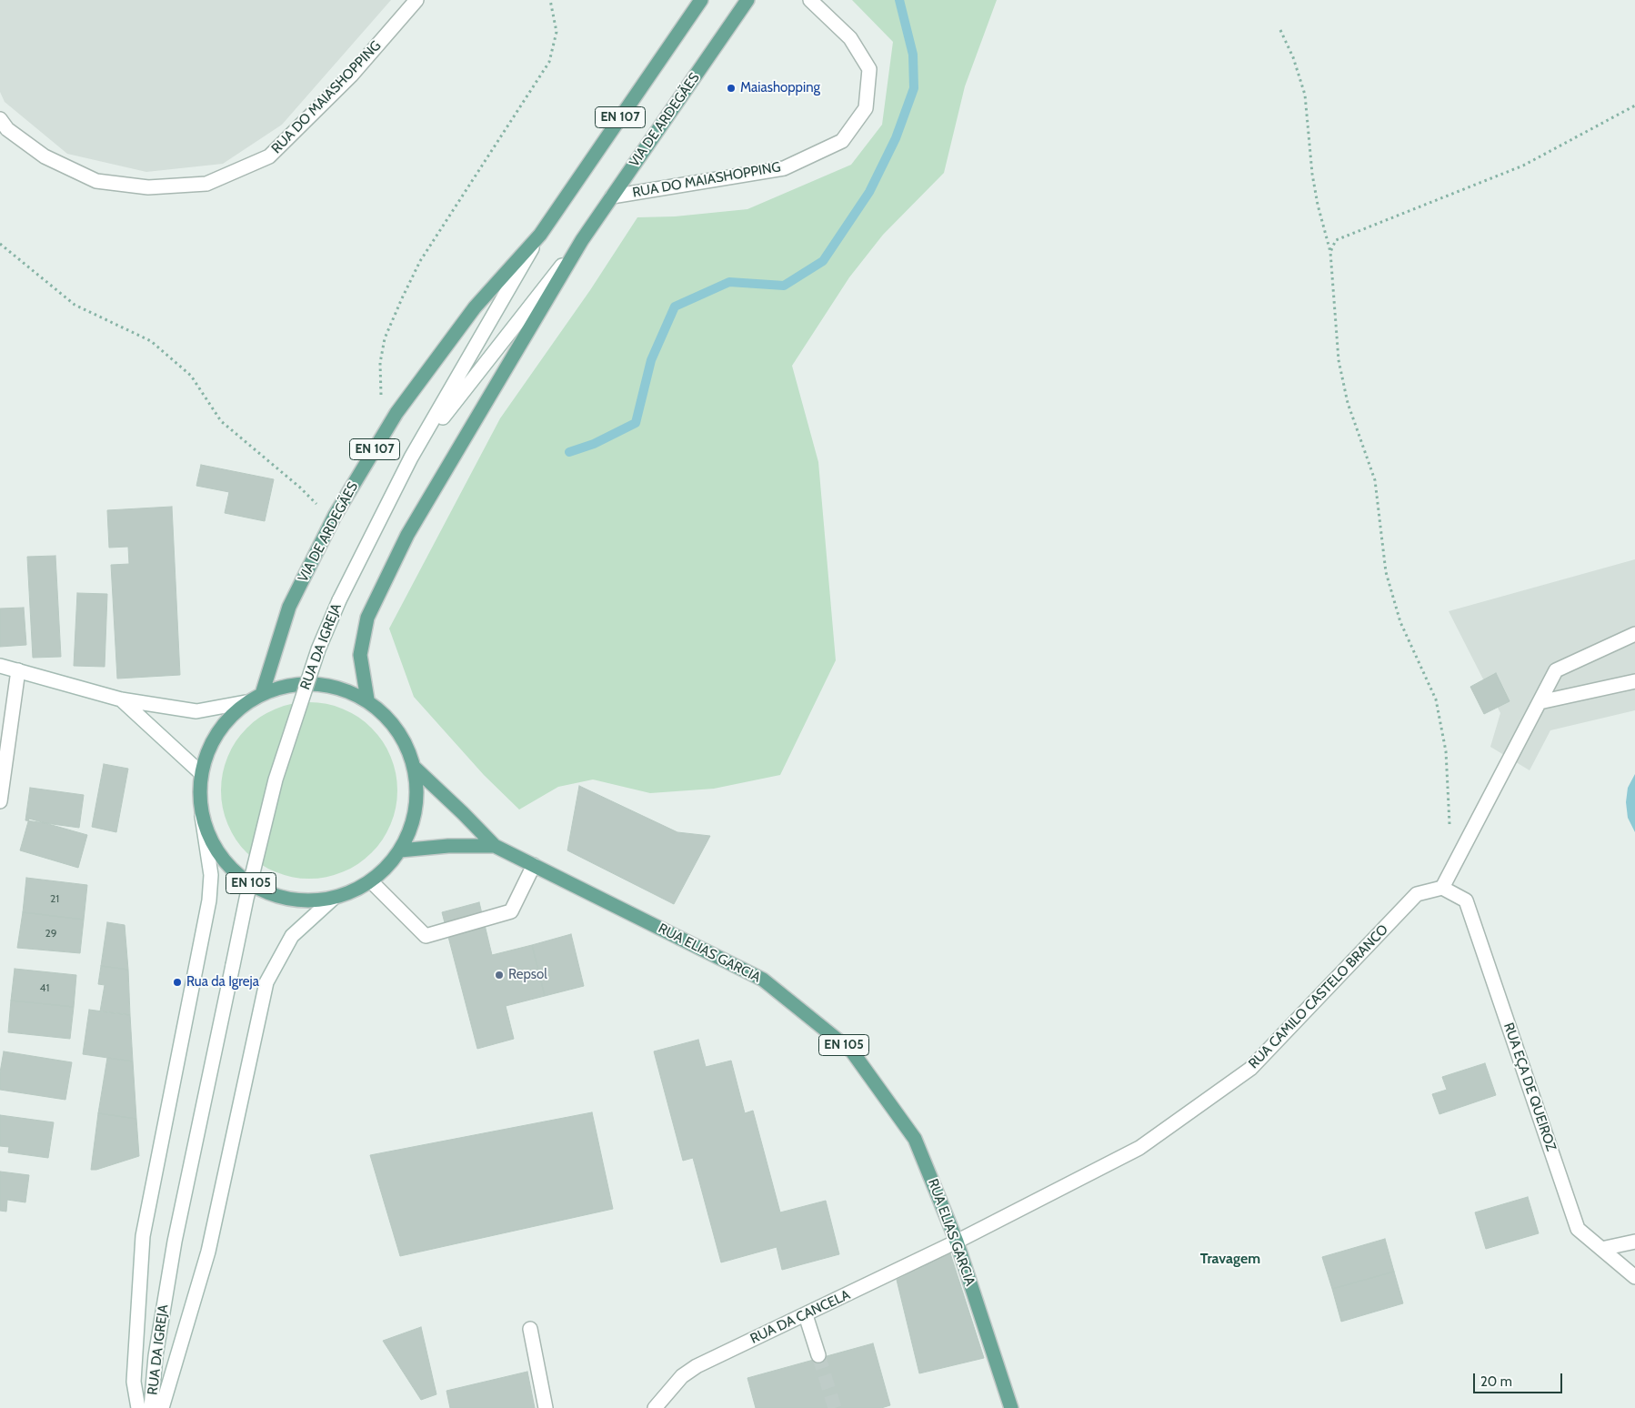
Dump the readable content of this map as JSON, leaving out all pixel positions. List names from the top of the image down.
{
  "streets": {
    "main road": [
      "RUA DO MAIASHOPPING",
      "EN 107",
      "VIA DE ARDEGÃES",
      "RUA DA IGREJA",
      "EN 105",
      "RUA ELIAS GARCIA",
      "RUA CAMILO CASTELO BRANCO",
      "RUA EÇA DE QUEIROZ",
      "RUA DA CANCELA"
    ]
  },
  "crossings": [
    ["RUA DO MAIASHOPPING", "VIA DE ARDEGÃES"],
    ["VIA DE ARDEGÃES", "RUA DA IGREJA"],
    ["VIA DE ARDEGÃES", "EN 105"],
    ["RUA DA IGREJA", "EN 105"],
    ["EN 105", "RUA ELIAS GARCIA"],
    ["RUA ELIAS GARCIA", "RUA CAMILO CASTELO BRANCO"],
    ["RUA ELIAS GARCIA", "RUA DA CANCELA"],
    ["RUA CAMILO CASTELO BRANCO", "RUA EÇA DE QUEIROZ"],
    ["RUA CAMILO CASTELO BRANCO", "RUA DA CANCELA"]
  ],
  "districts": ["Travagem"],
  "places": ["Maiashopping", "Repsol", "Rua da Igreja"],
  "house_numbers": ["21", "29", "41"],
  "scale_bar": "20 m"
}
